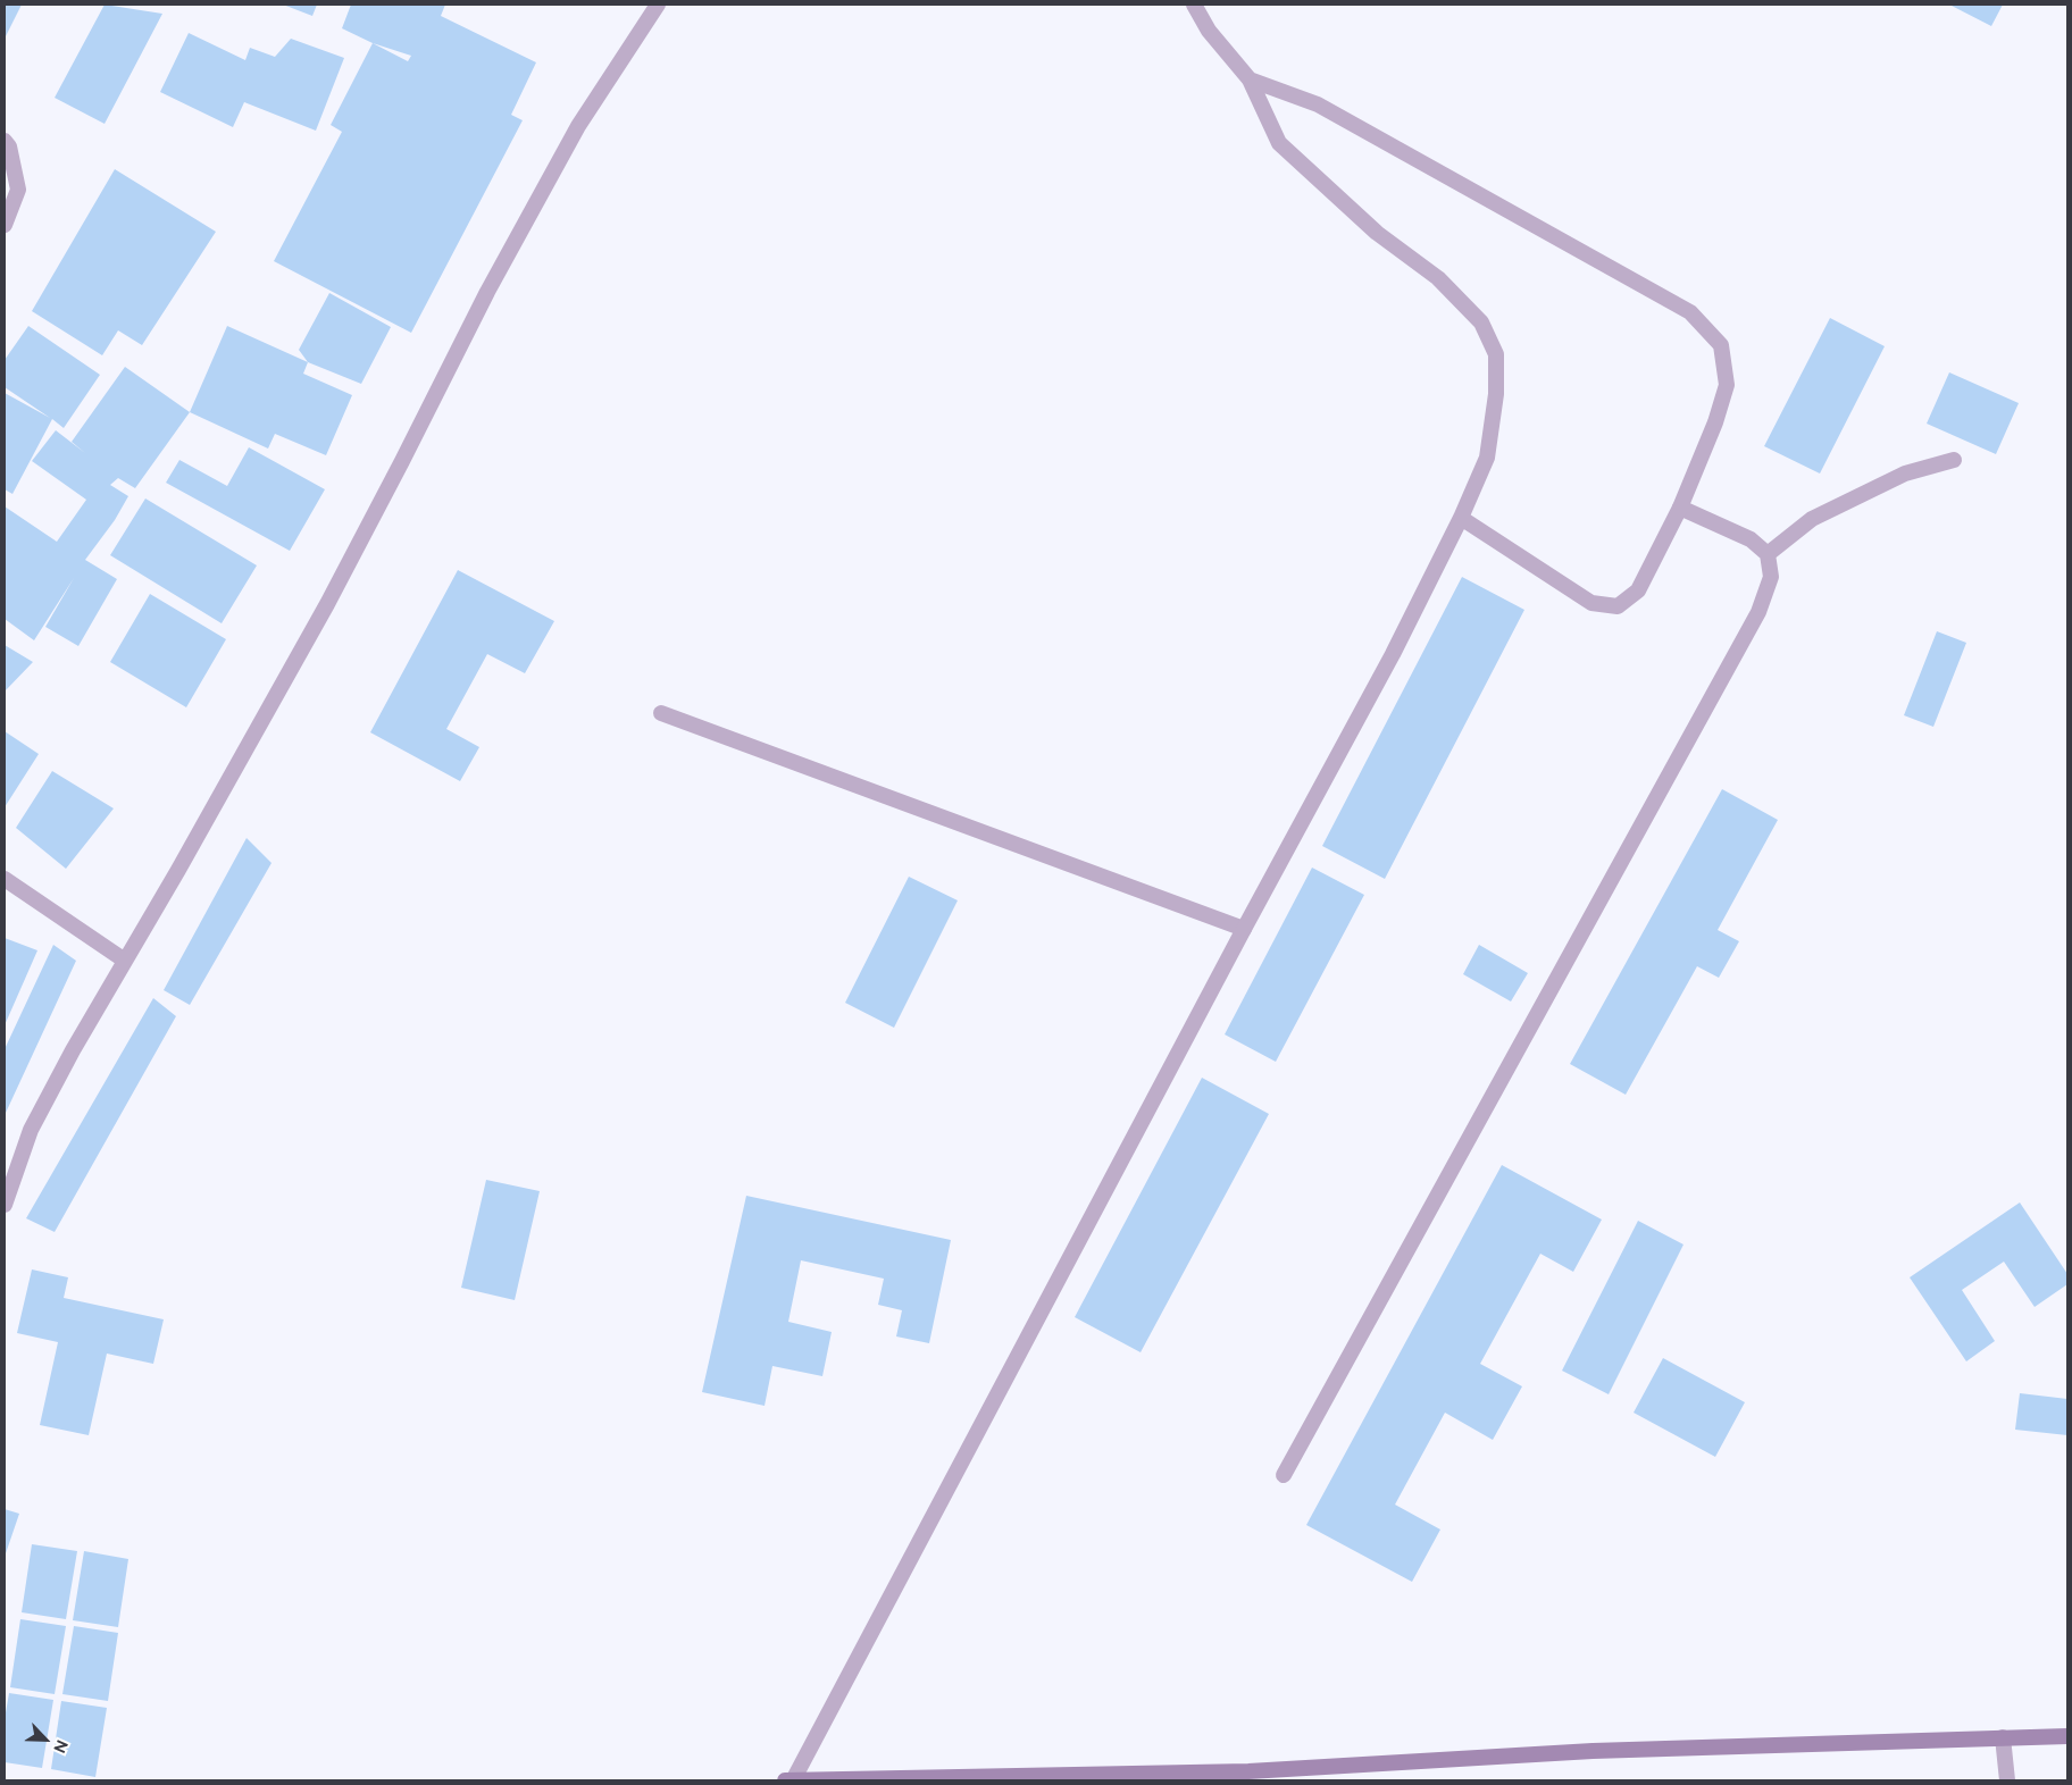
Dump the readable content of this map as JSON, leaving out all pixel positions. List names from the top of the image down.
{
  "north": "bottom right"
}
